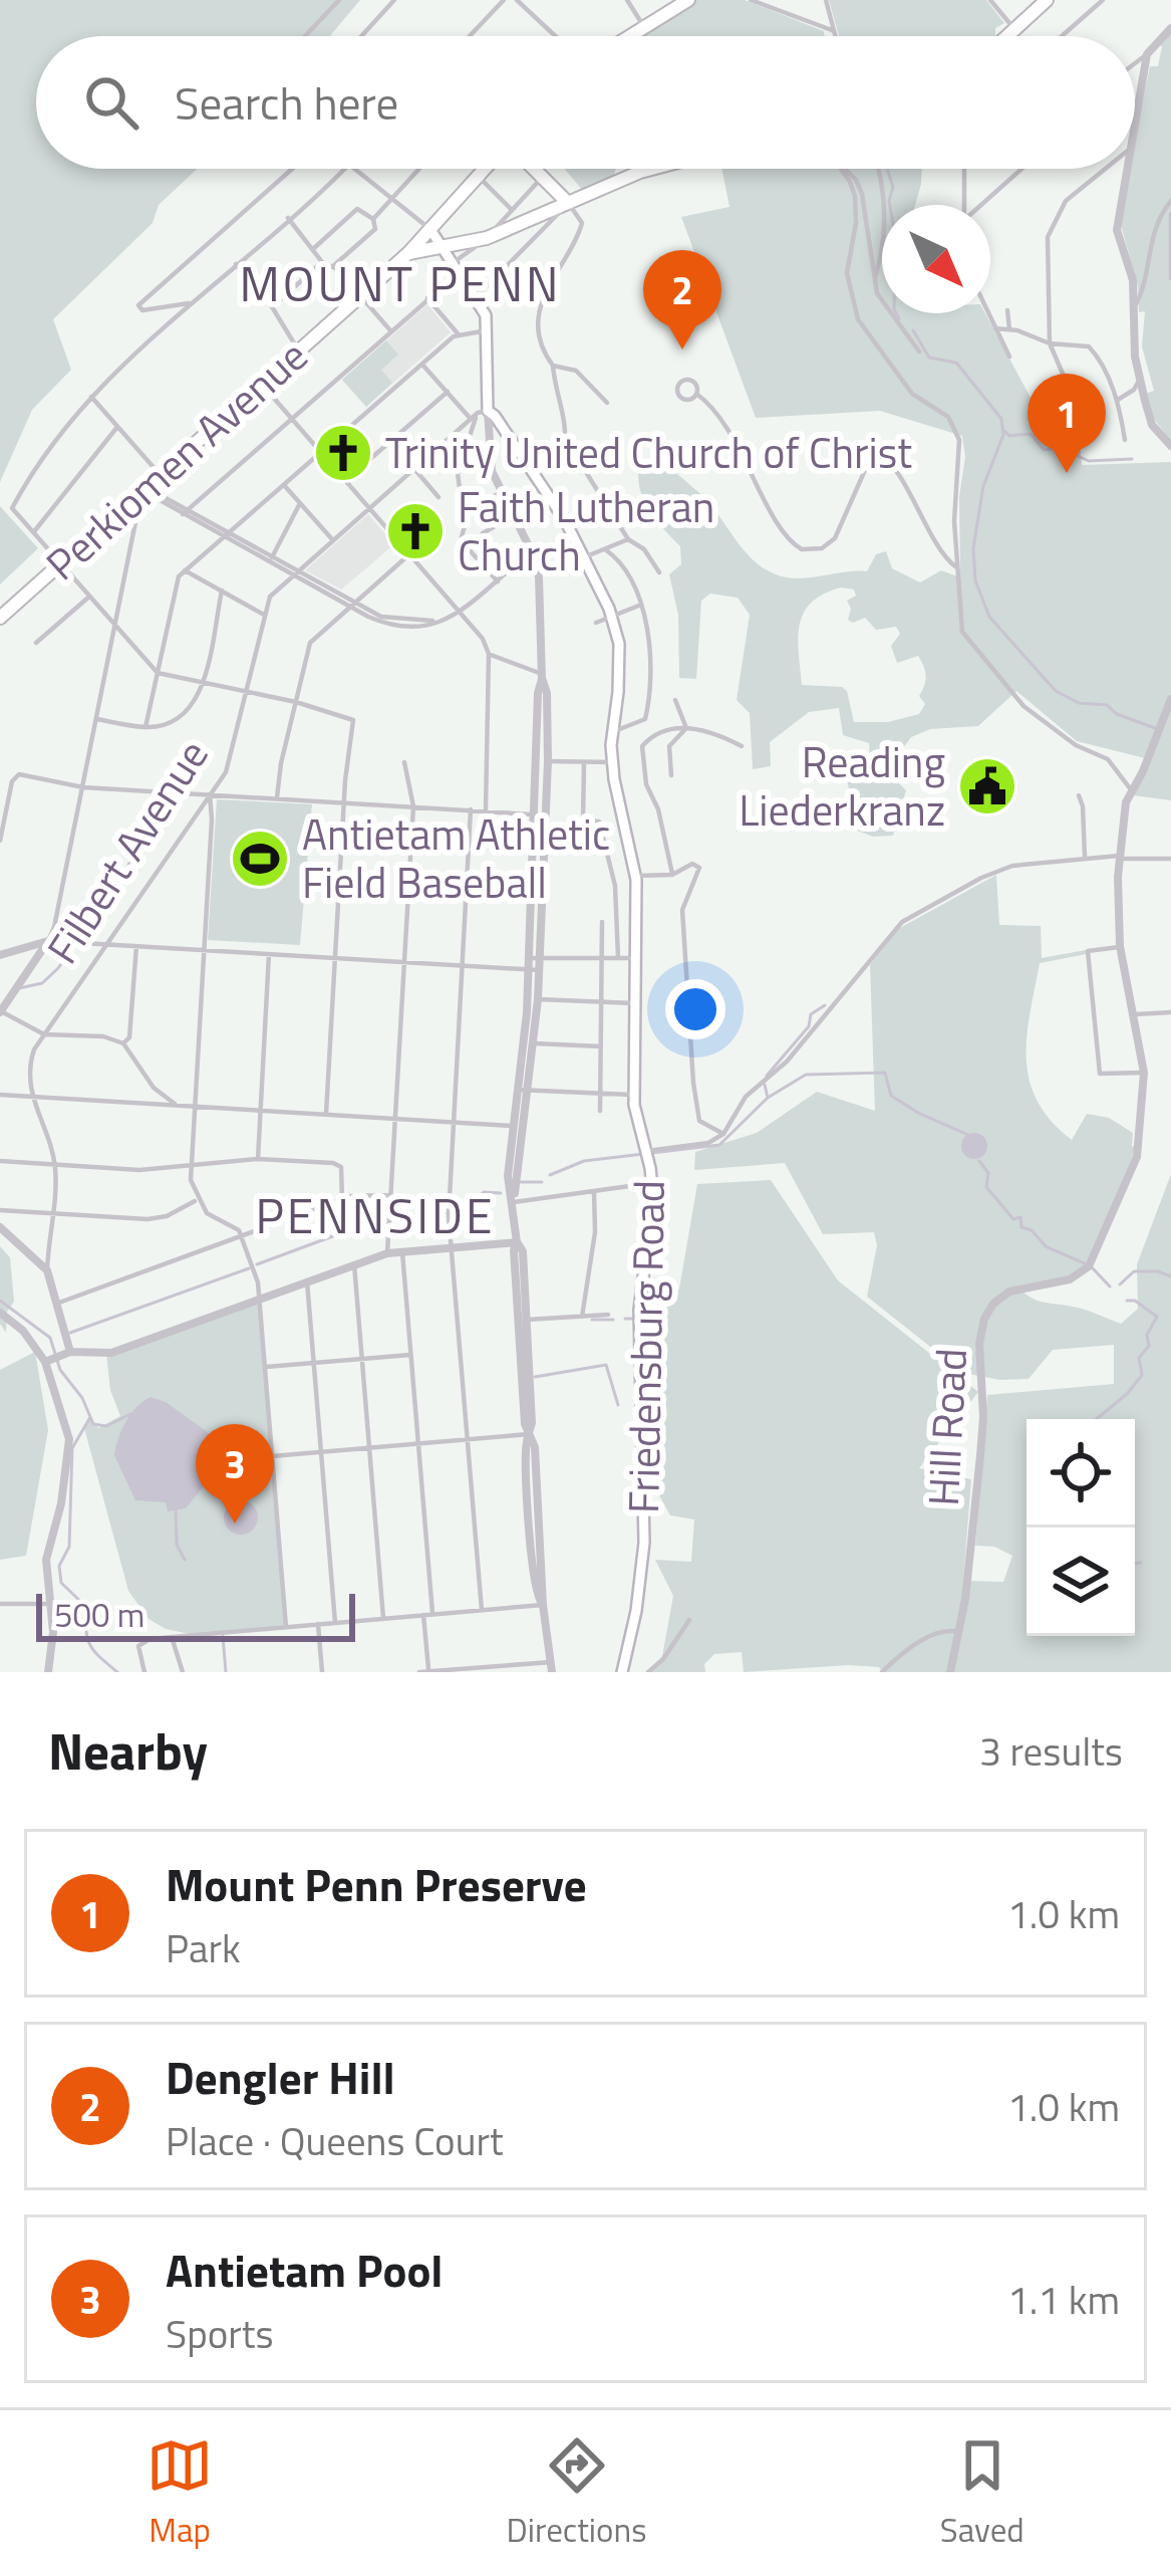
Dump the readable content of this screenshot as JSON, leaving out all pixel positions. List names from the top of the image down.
{
  "streets": {
    "main road": ["Perkiomen Avenue", "Friedensburg Road"],
    "street": ["Filbert Avenue", "Hill Road"]
  },
  "crossings": [
    ["Filbert Avenue", "Friedensburg Road"]
  ],
  "districts": ["MOUNT PENN", "PENNSIDE"],
  "places": {
    "church": ["Trinity United Church of Christ", "Faith Lutheran Church"],
    "public building": ["Reading Liederkranz"],
    "sports": ["Antietam Athletic Field Baseball"]
  },
  "scale_bar": "500 m",
  "north": "bottom right",
  "page": {
    "search": "Search here",
    "pins": ["2", "1", "3"],
    "scale": "500 m",
    "heading": ["Nearby", "3 results"],
    "list": [
      {
        "mark": "1",
        "name": "Mount Penn Preserve",
        "note": "Park",
        "value": "1.0 km"
      },
      {
        "mark": "2",
        "name": "Dengler Hill",
        "note": "Place · Queens Court",
        "value": "1.0 km"
      },
      {
        "mark": "3",
        "name": "Antietam Pool",
        "note": "Sports",
        "value": "1.1 km"
      }
    ],
    "nav": ["Map", "Directions", "Saved"]
  }
}
